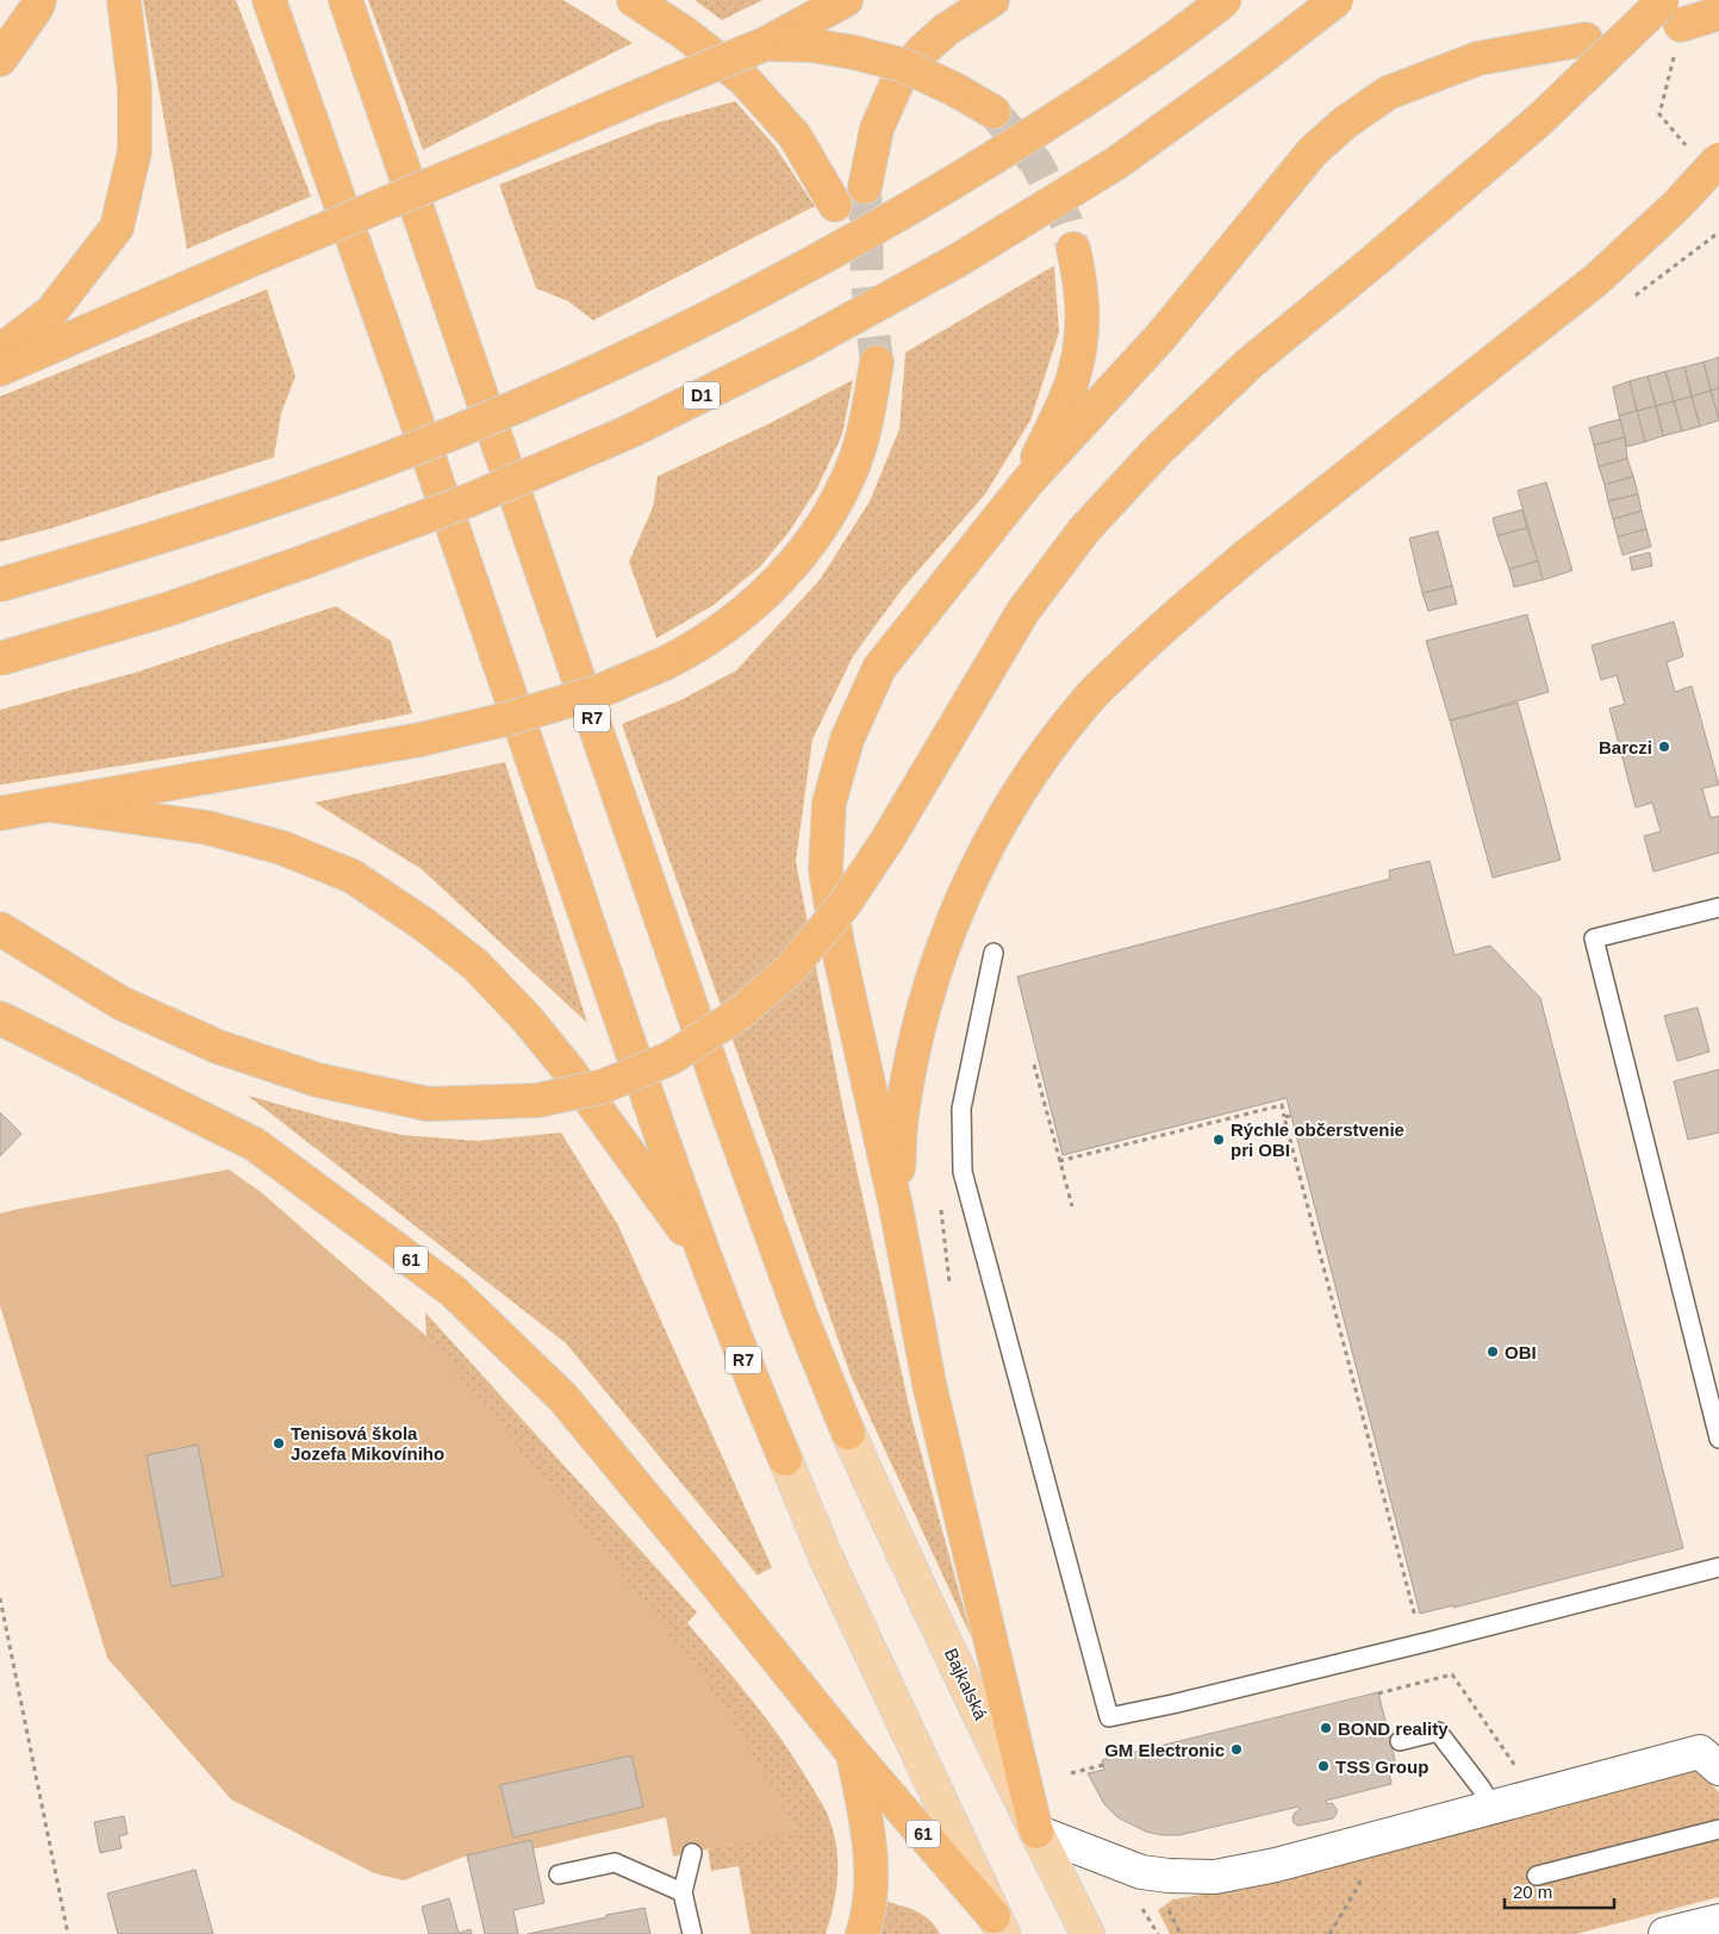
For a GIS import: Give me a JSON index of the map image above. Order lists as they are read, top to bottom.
{
  "streets": {
    "highway": ["D1", "R7", "61"],
    "main road": ["Bajkalská"]
  },
  "crossings": [
    ["R7", "Bajkalská"]
  ],
  "places": [
    "Barczi",
    "Rýchle občerstvenie pri OBI",
    "OBI",
    "Tenisová škola Jozefa Mikovíniho",
    "BOND reality",
    "GM Electronic",
    "TSS Group"
  ],
  "scale_bar": "20 m"
}
